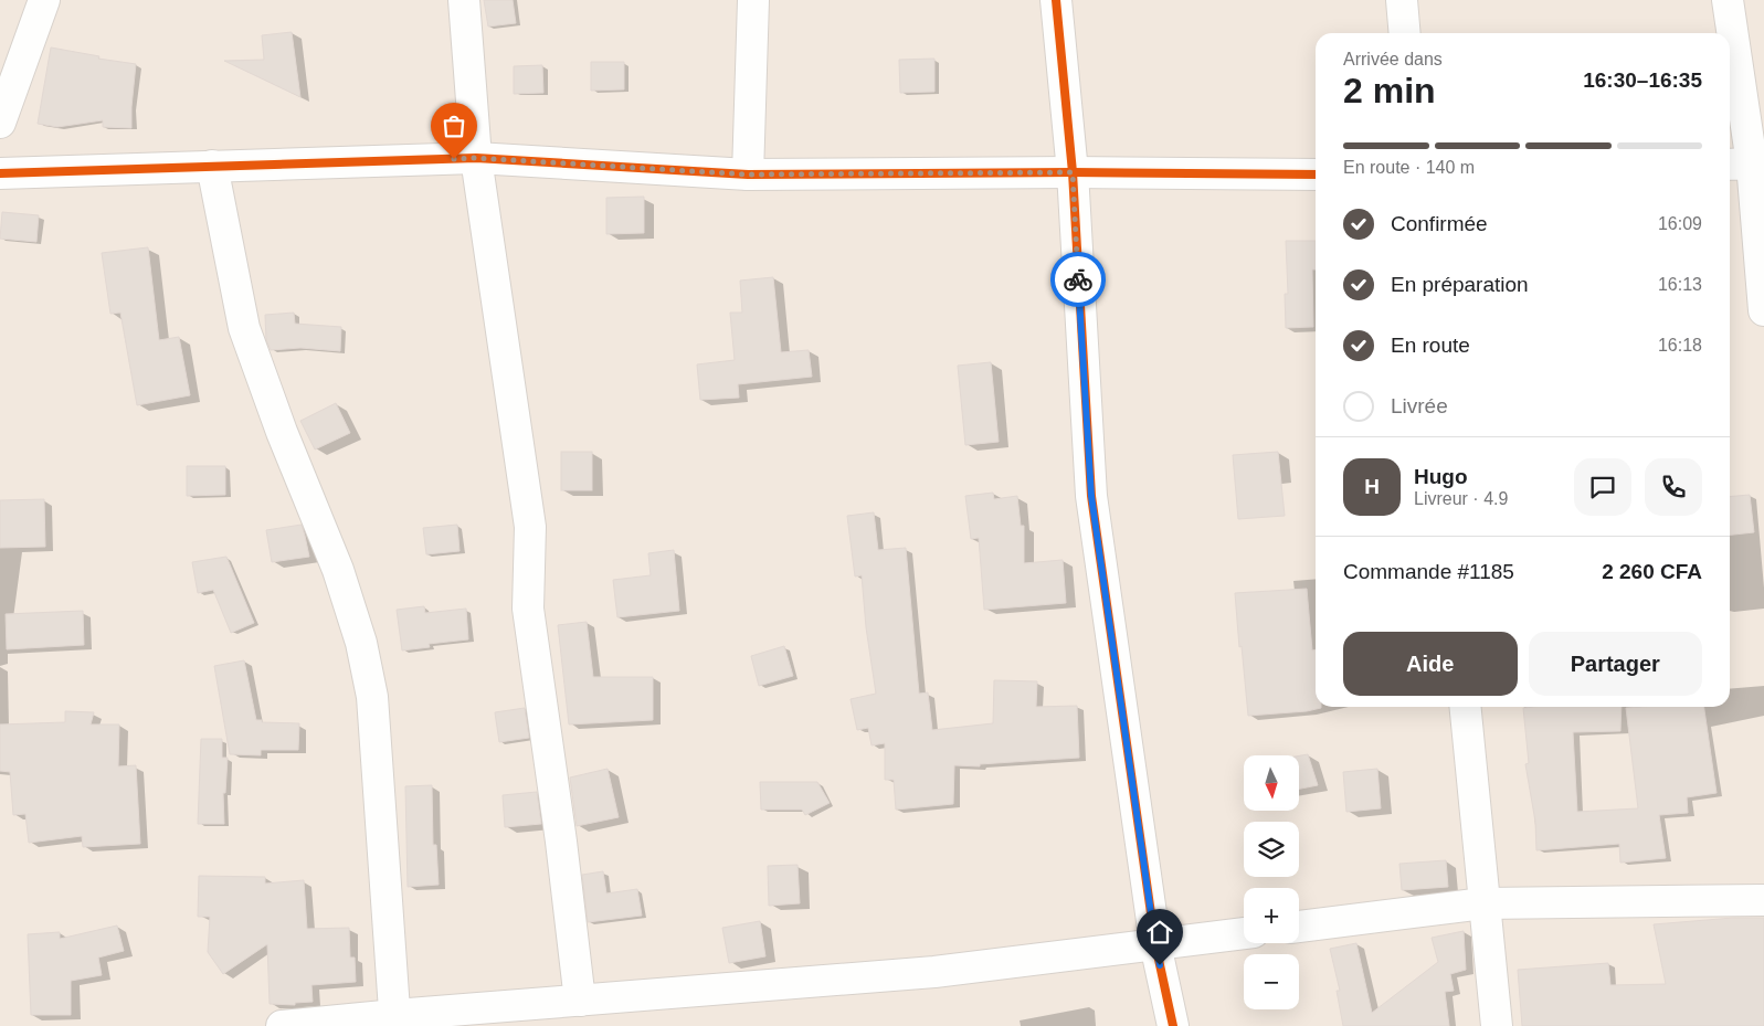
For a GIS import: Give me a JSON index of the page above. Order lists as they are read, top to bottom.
{
  "north": "bottom",
  "page": {
    "heading": ["2 min", "Arrivée dans", "16:30–16:35"],
    "panel": [
      "Hugo",
      "Livreur · 4.9",
      "Commande #1185",
      "2 260 CFA"
    ],
    "bar": "En route · 140 m",
    "list": [
      ["Confirmée", "16:09"],
      ["En préparation", "16:13"],
      ["En route", "16:18"],
      "Livrée"
    ],
    "round": "H",
    "buttons": ["Aide", "Partager"],
    "map_buttons": ["+", "−"]
  }
}
